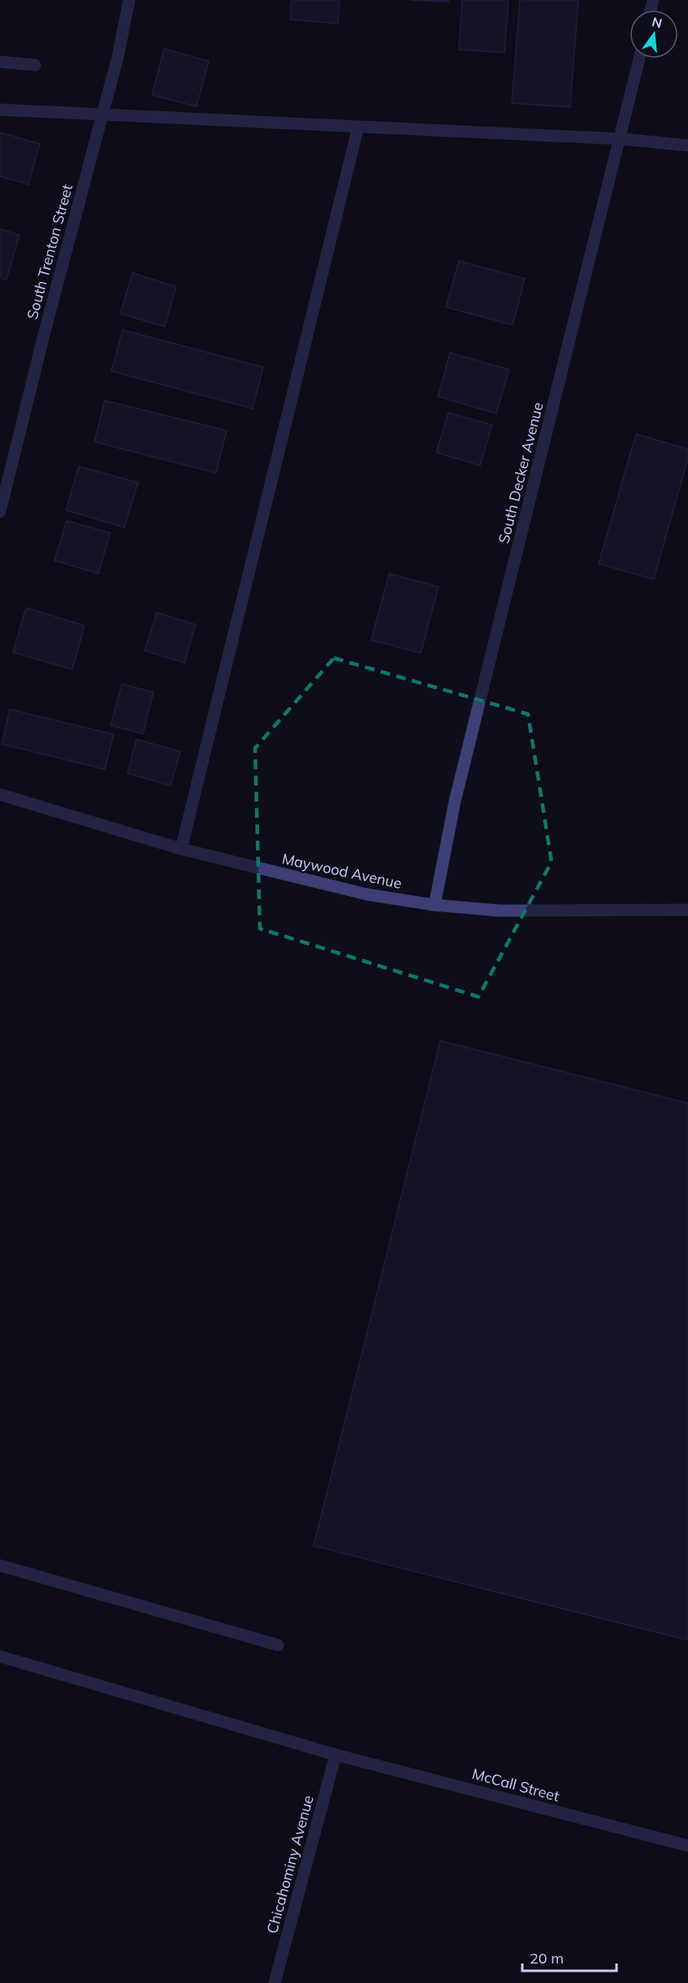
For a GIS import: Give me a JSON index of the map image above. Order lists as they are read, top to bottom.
{
  "streets": {
    "street": [
      "South Trenton Street",
      "South Decker Avenue",
      "Maywood Avenue",
      "McCall Street",
      "Chicahominy Avenue"
    ]
  },
  "crossings": [
    ["South Decker Avenue", "Maywood Avenue"],
    ["McCall Street", "Chicahominy Avenue"]
  ],
  "scale_bar": "20 m",
  "north": "top"
}
